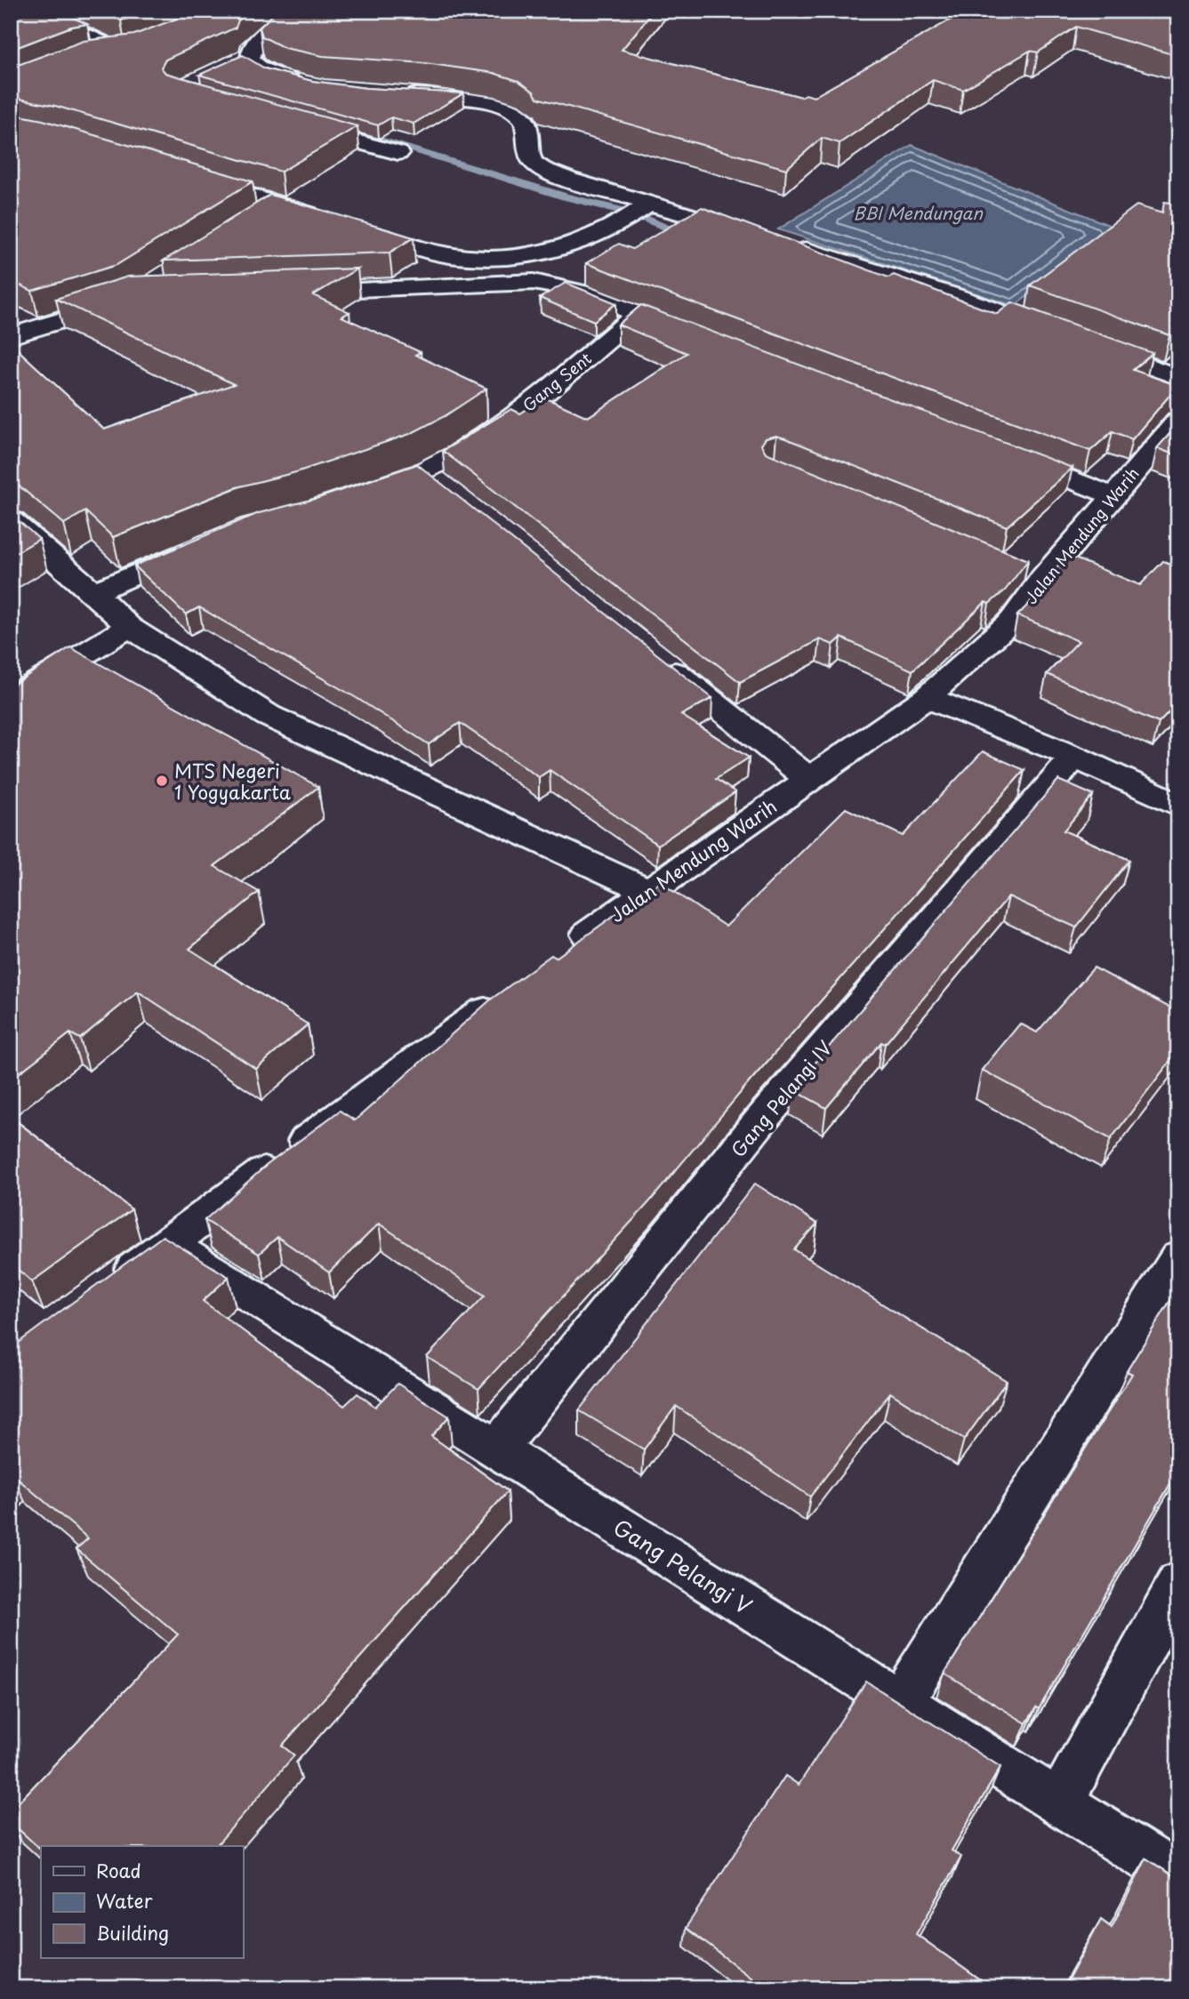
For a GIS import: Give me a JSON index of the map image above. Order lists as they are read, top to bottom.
{
  "streets": {
    "street": [
      "Gang Sent",
      "Jalan Mendung Warih",
      "Gang Pelangi IV",
      "Gang Pelangi V"
    ]
  },
  "crossings": [
    ["Gang Pelangi IV", "Gang Pelangi V"]
  ],
  "water": ["BBI Mendungan"],
  "places": ["MTS Negeri 1 Yogyakarta"],
  "legend": ["Road", "Water", "Building"]
}
